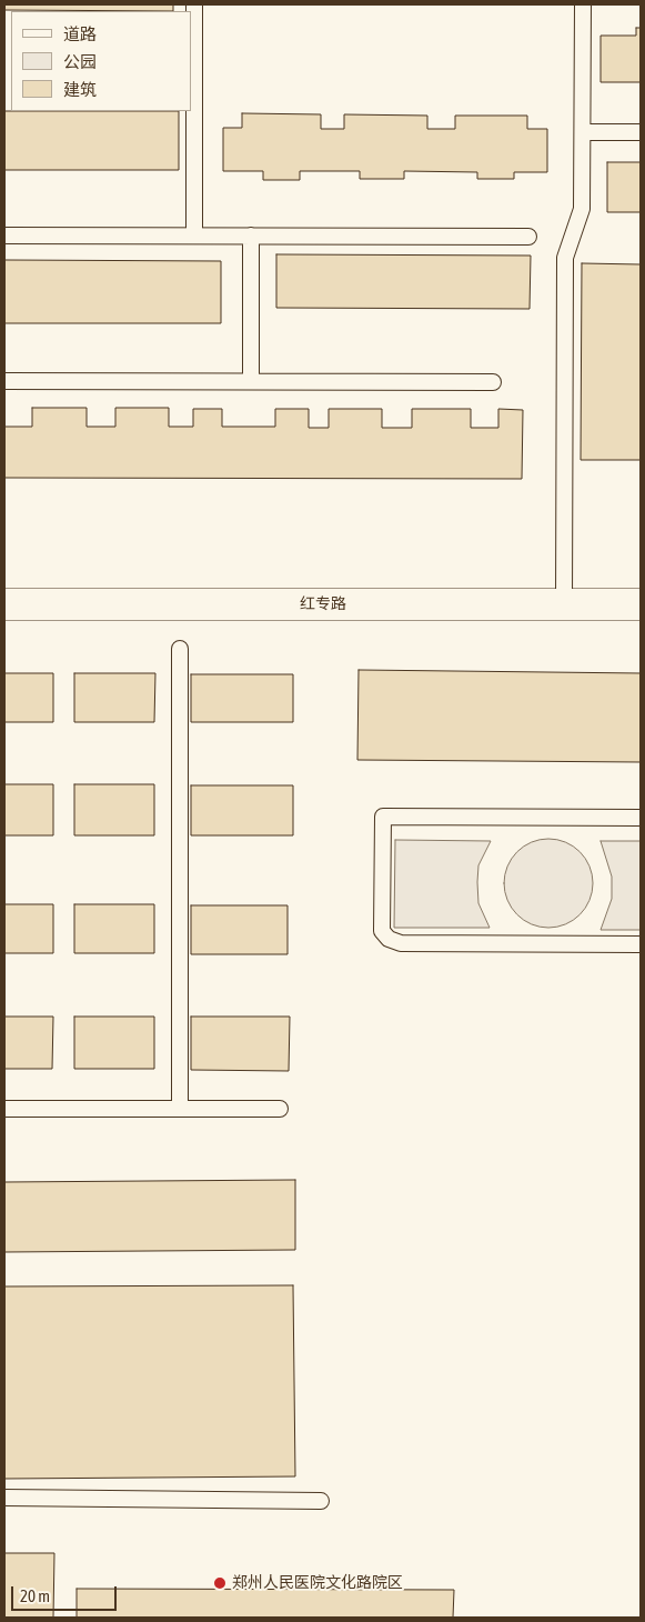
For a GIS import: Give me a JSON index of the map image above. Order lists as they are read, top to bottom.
{
  "streets": {
    "street": ["红专路"]
  },
  "places": ["郑州人民医院文化路院区"],
  "legend": ["道路", "公园", "建筑"],
  "scale_bar": "20 m"
}
